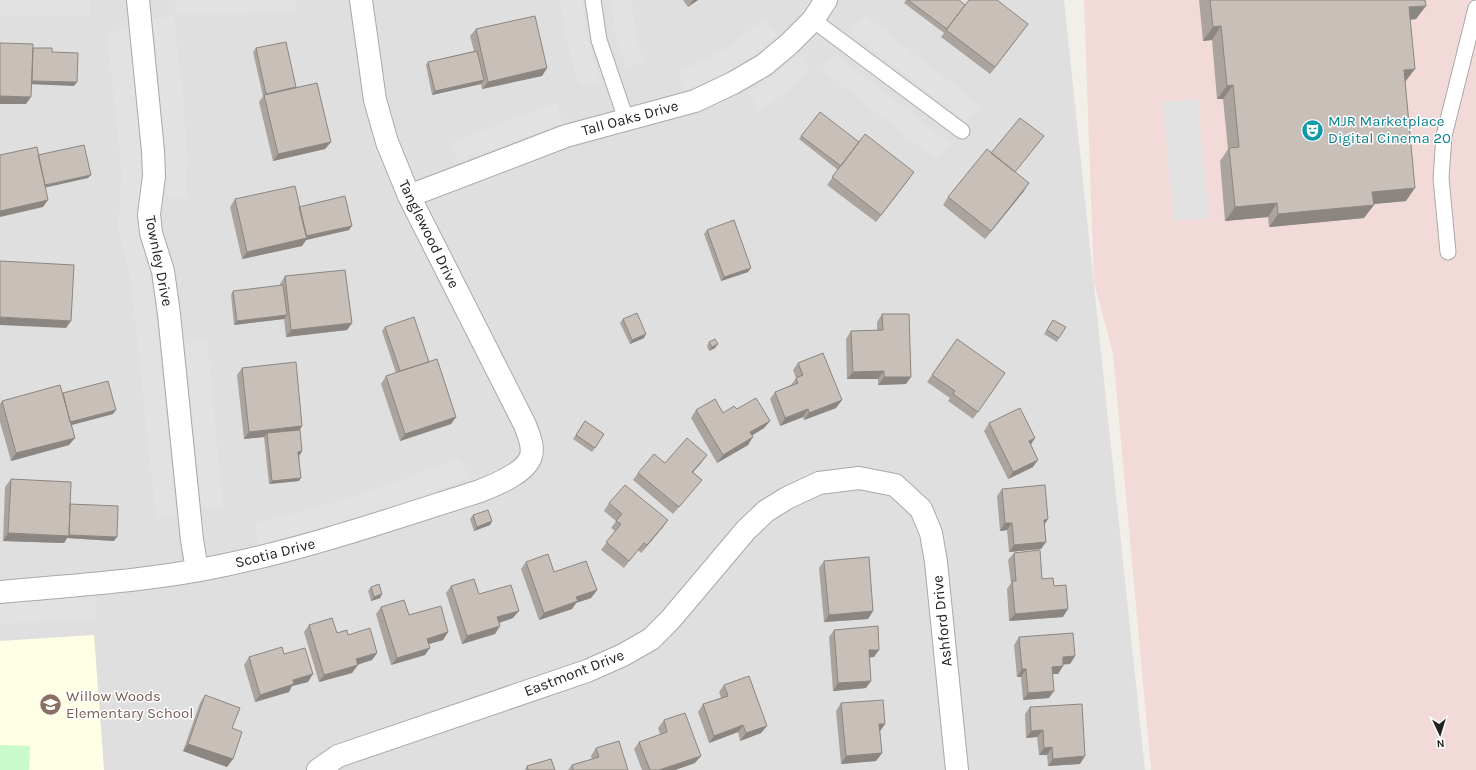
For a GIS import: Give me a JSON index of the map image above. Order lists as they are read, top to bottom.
{
  "streets": {
    "street": [
      "Tall Oaks Drive",
      "Tanglewood Drive",
      "Townley Drive",
      "Scotia Drive",
      "Ashford Drive",
      "Eastmont Drive"
    ]
  },
  "crossings": [
    ["Tall Oaks Drive", "Tanglewood Drive"],
    ["Tanglewood Drive", "Scotia Drive"],
    ["Townley Drive", "Scotia Drive"],
    ["Ashford Drive", "Eastmont Drive"]
  ],
  "places": {
    "theatre": ["MJR Marketplace Digital Cinema 20"],
    "school or university": ["Willow Woods Elementary School"]
  },
  "north": "bottom"
}
